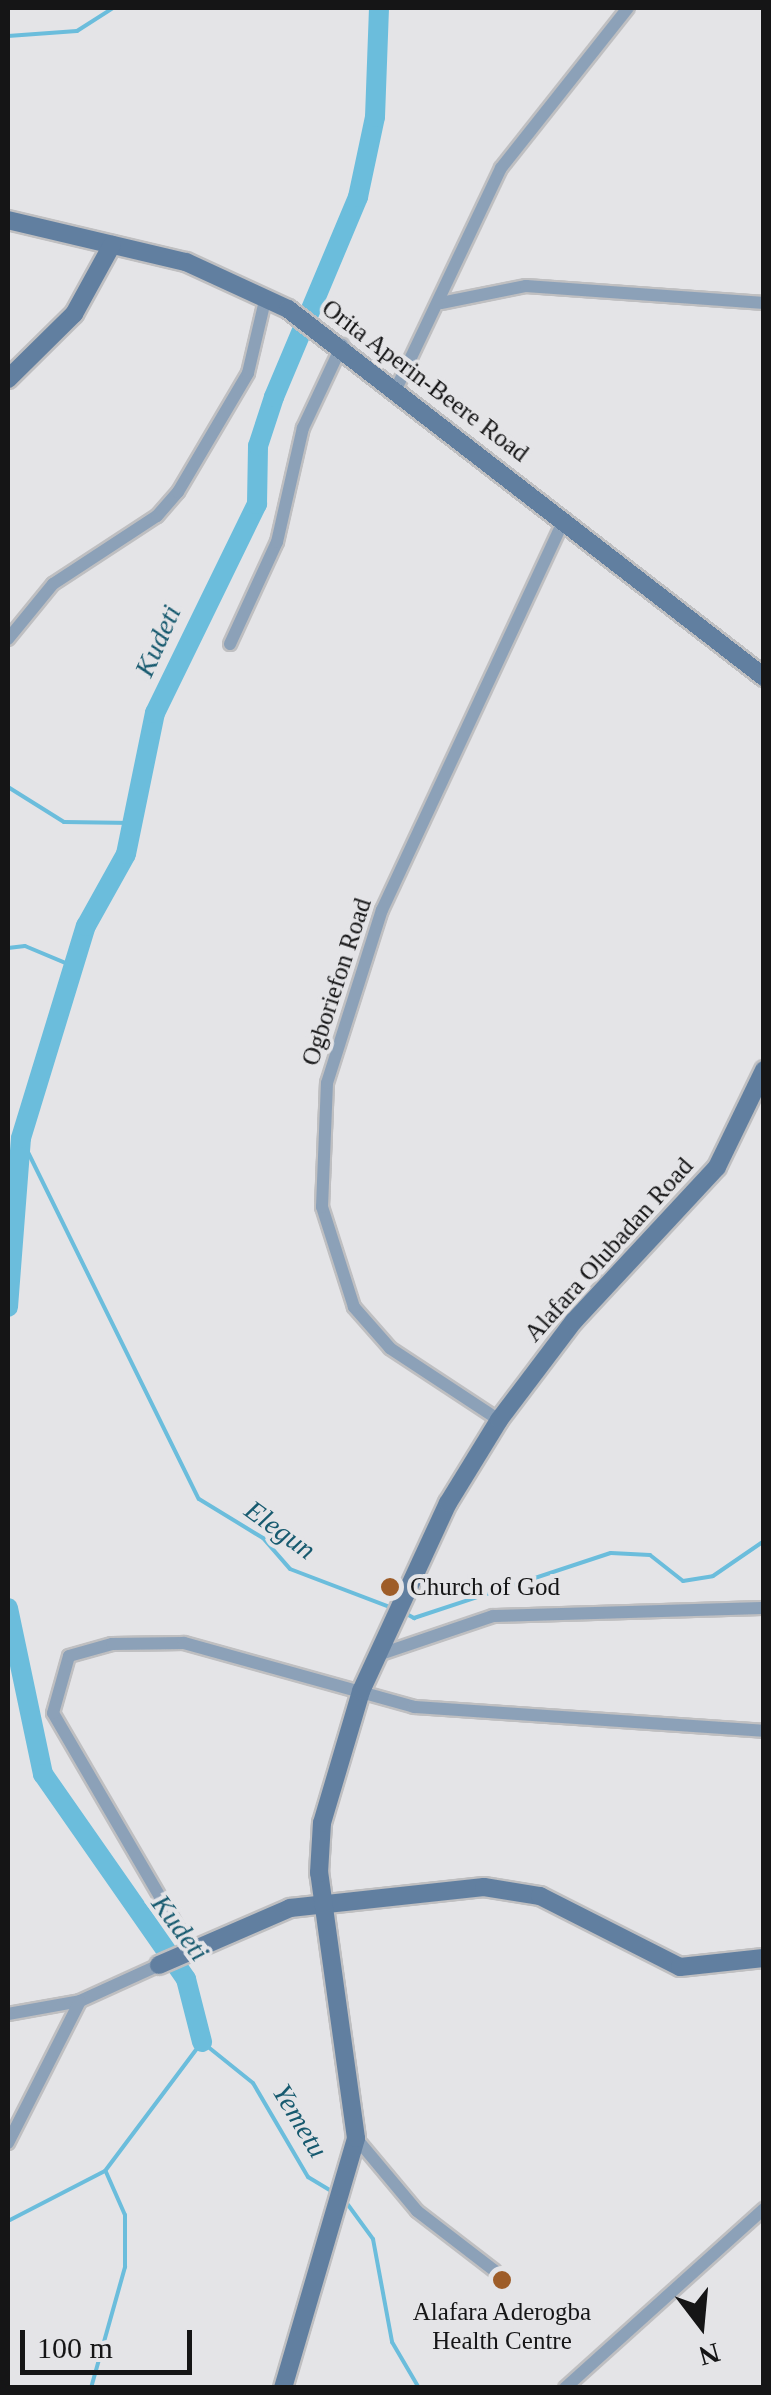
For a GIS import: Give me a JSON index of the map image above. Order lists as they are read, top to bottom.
{
  "streets": {
    "street": ["Orita Aperin-Beere Road", "Ogboriefon Road", "Alafara Olubadan Road"]
  },
  "crossings": [
    ["Orita Aperin-Beere Road", "Ogboriefon Road"],
    ["Ogboriefon Road", "Alafara Olubadan Road"]
  ],
  "water": ["Kudeti", "Elegun", "Yemetu"],
  "places": ["Church of God", "Alafara Aderogba Health Centre"],
  "scale_bar": "100 m",
  "north": "bottom"
}
